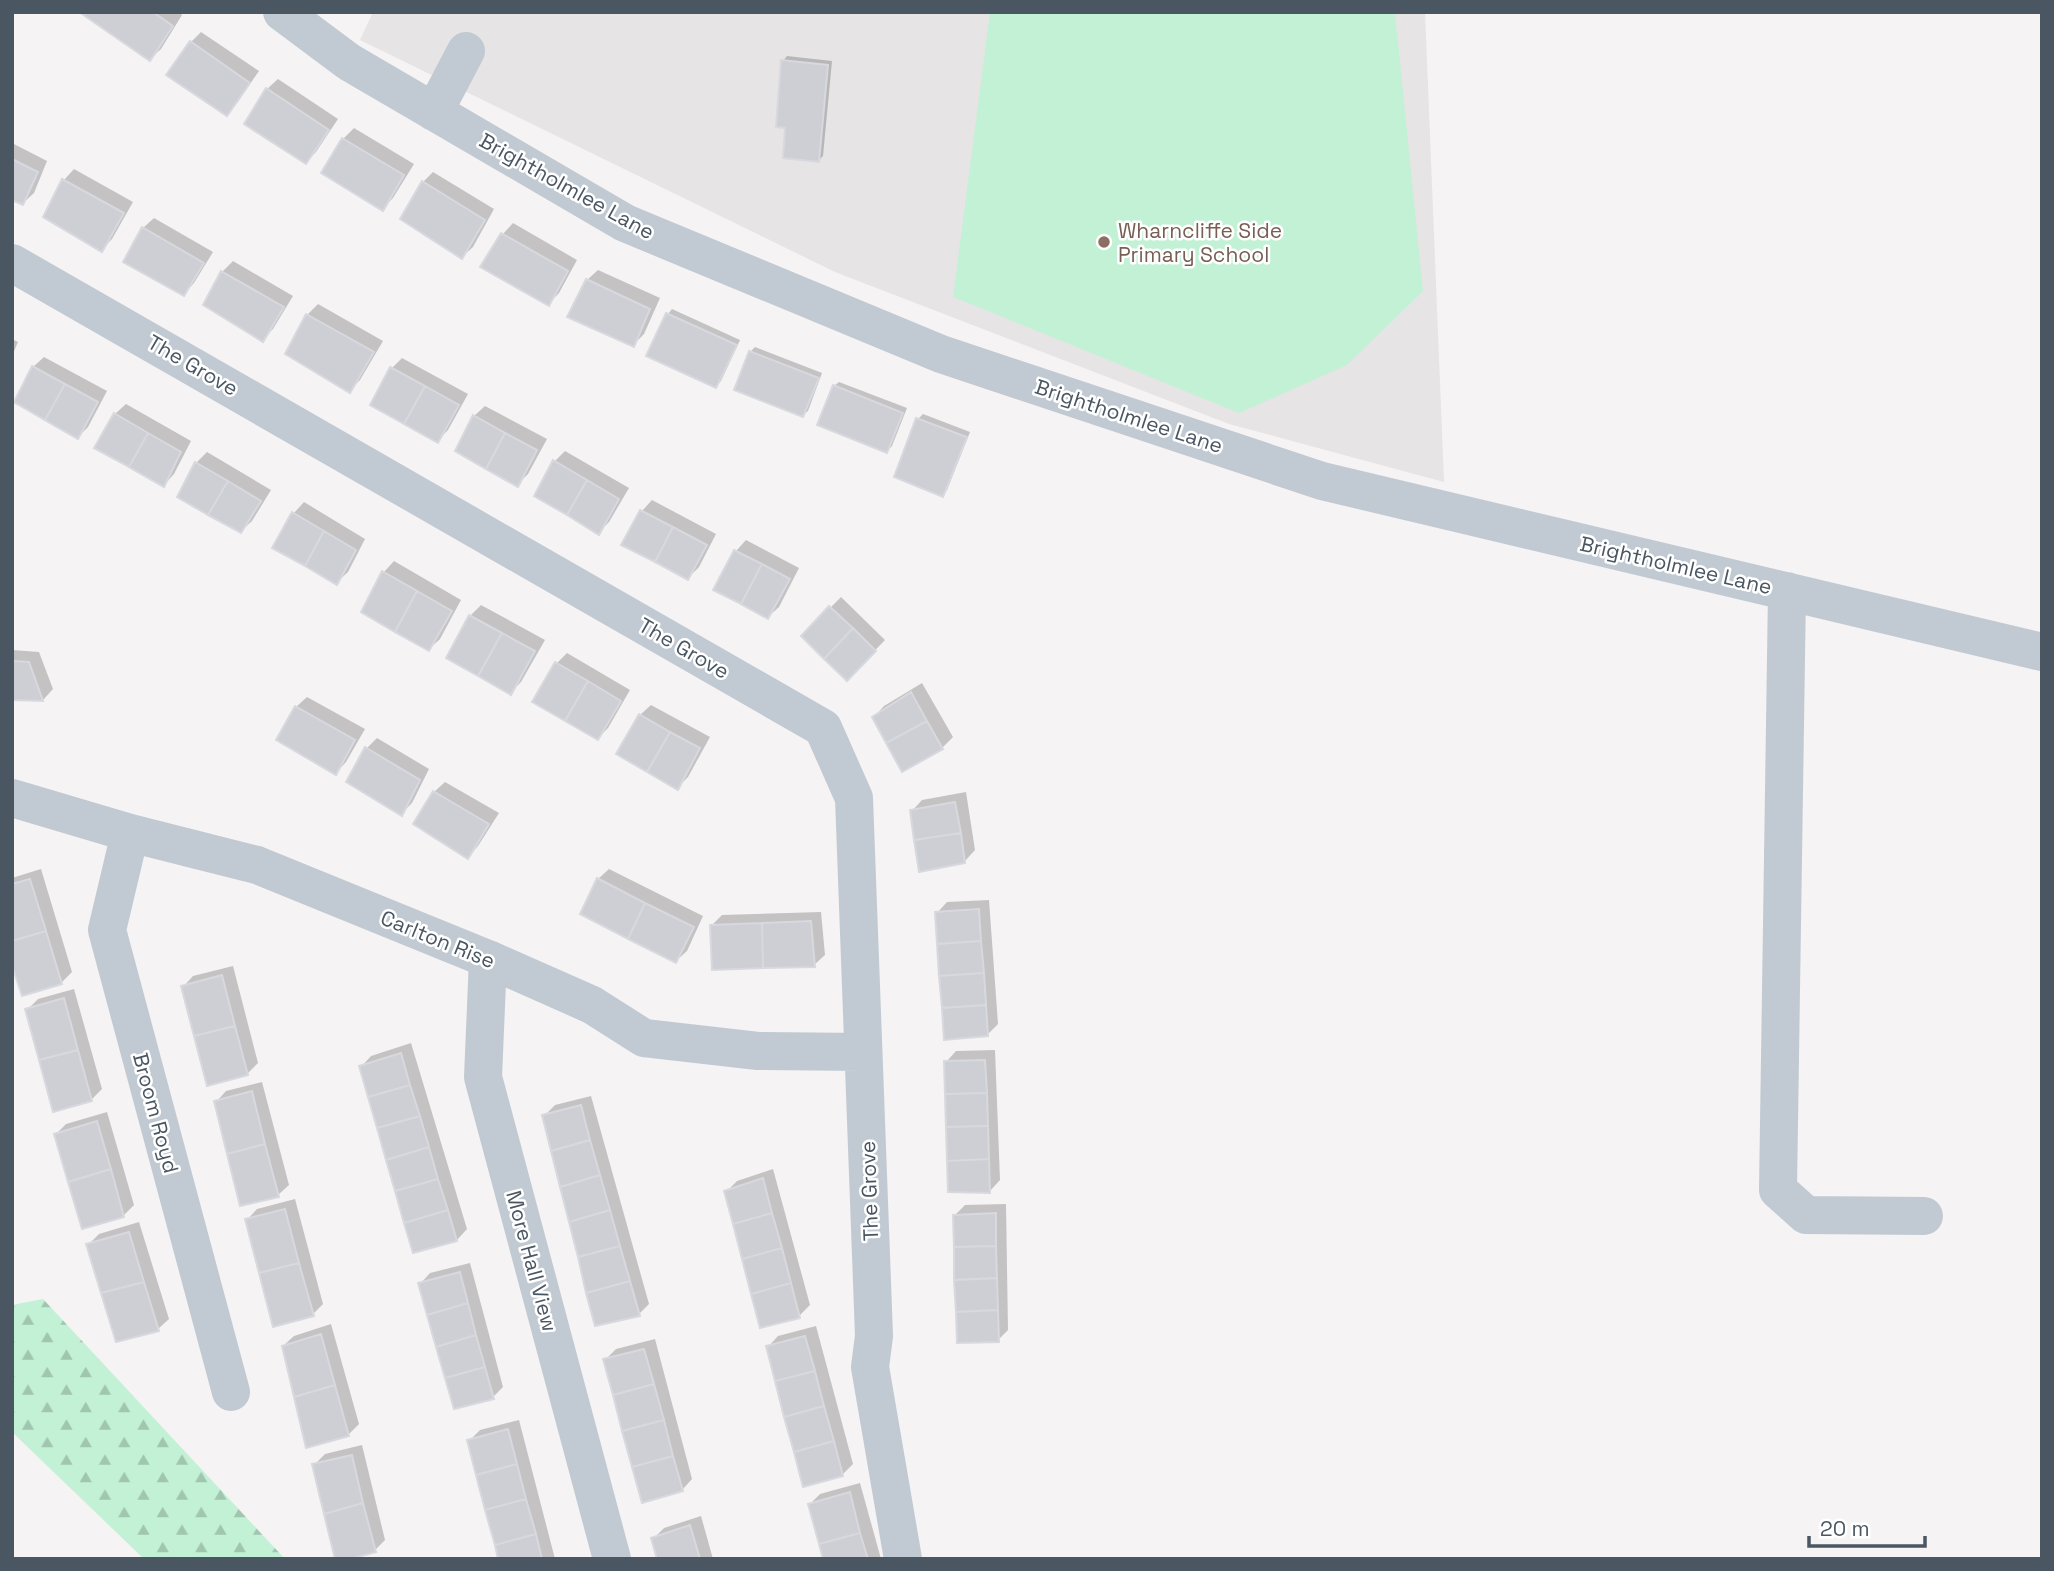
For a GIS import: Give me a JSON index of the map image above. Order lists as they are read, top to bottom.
{
  "streets": {
    "street": [
      "Brightholmlee Lane",
      "The Grove",
      "Carlton Rise",
      "Broom Royd",
      "More Hall View"
    ]
  },
  "crossings": [
    ["The Grove", "Carlton Rise"],
    ["Carlton Rise", "Broom Royd"],
    ["Carlton Rise", "More Hall View"]
  ],
  "places": ["Wharncliffe Side Primary School"],
  "scale_bar": "20 m"
}
